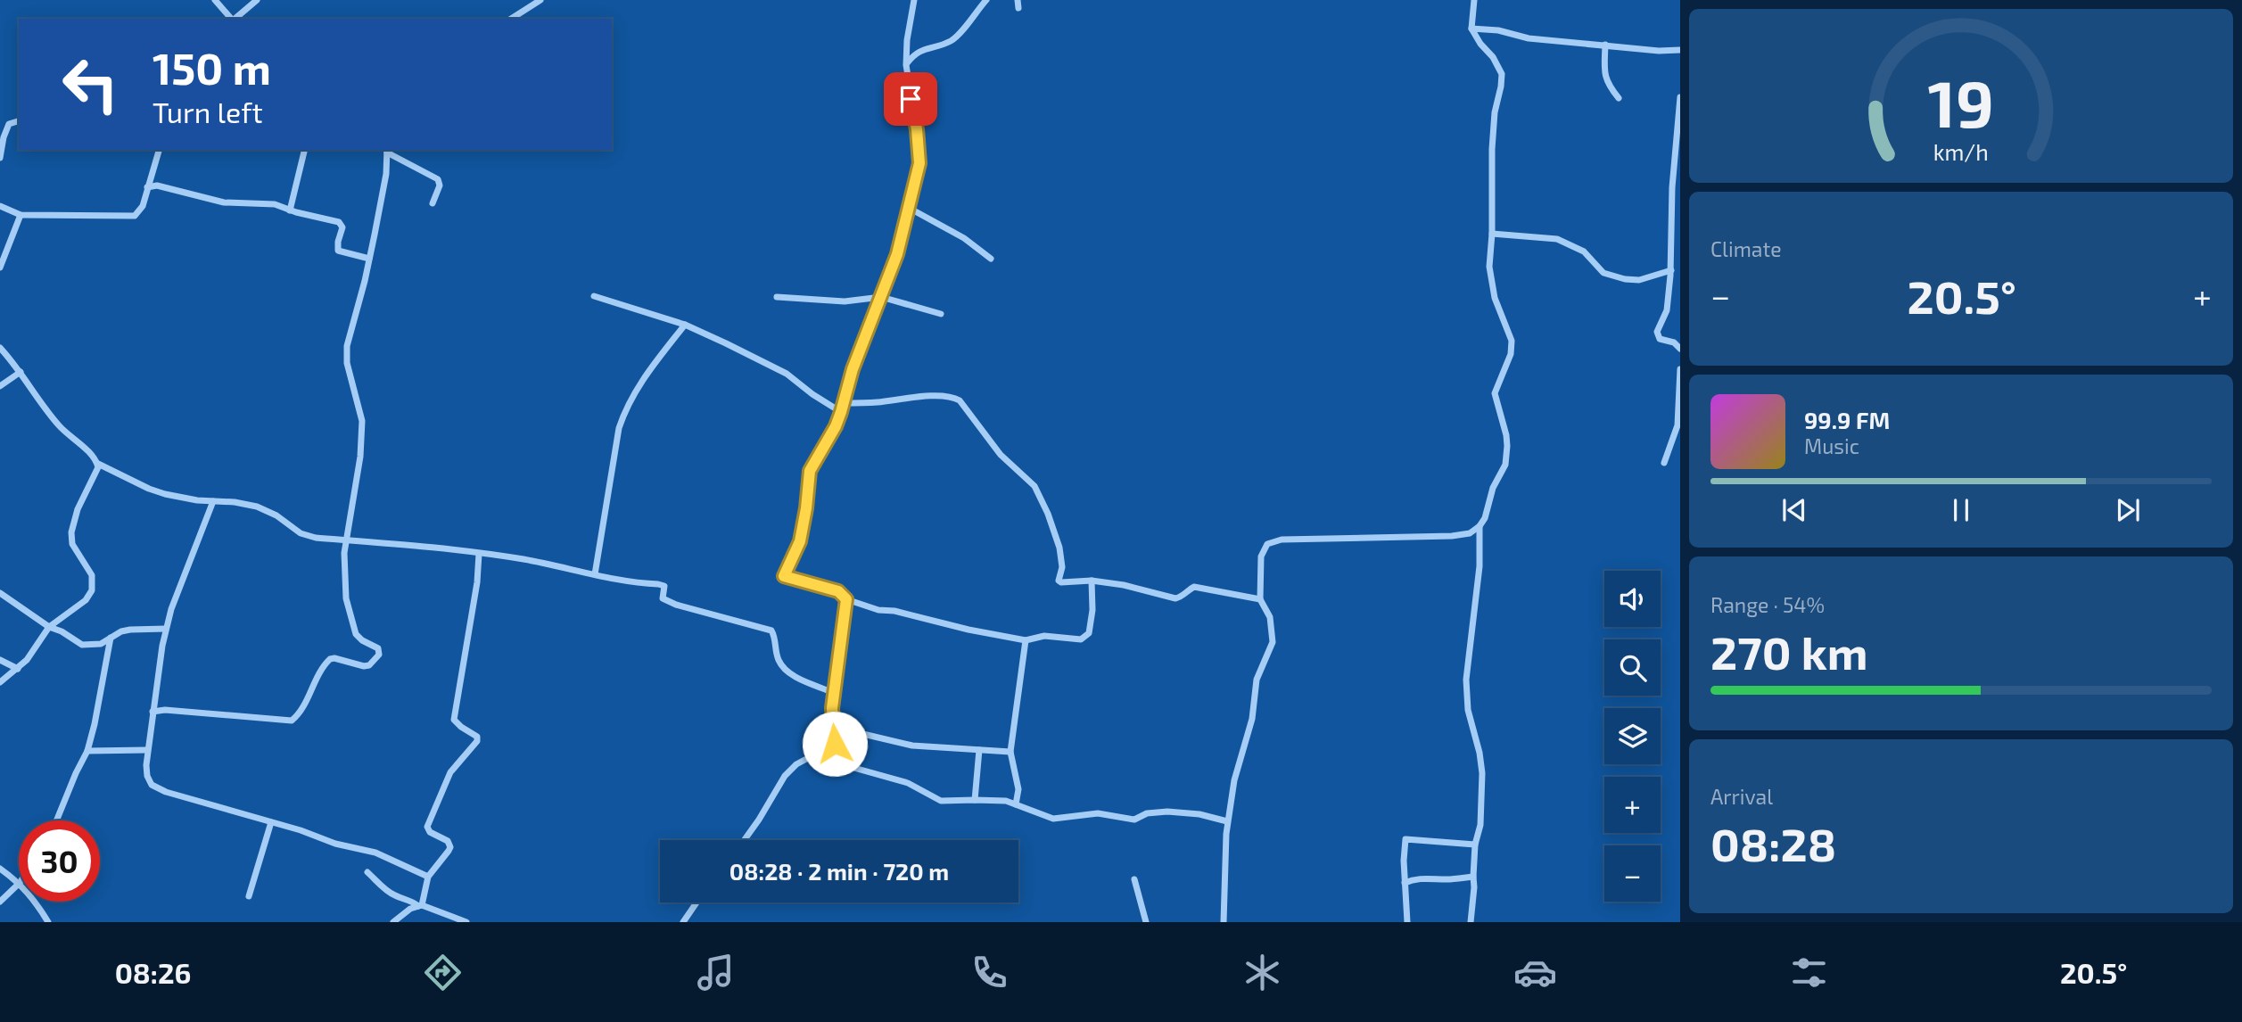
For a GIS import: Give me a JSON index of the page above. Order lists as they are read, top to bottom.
{
  "page": {
    "turn": ["150 m", "Turn left"],
    "tile": [
      "Climate",
      ["Range · 54%", "270 km"],
      ["Arrival", "08:28"]
    ],
    "heat": ["−", "20.5°", "+"],
    "song": ["99.9 FM", "Music"],
    "map_buttons": ["+", "−"],
    "limit": "30",
    "trip": "08:28 · 2 min · 720 m",
    "tabs": ["08:26", "20.5°"],
    "gauge": ["19", "km/h"]
  }
}
